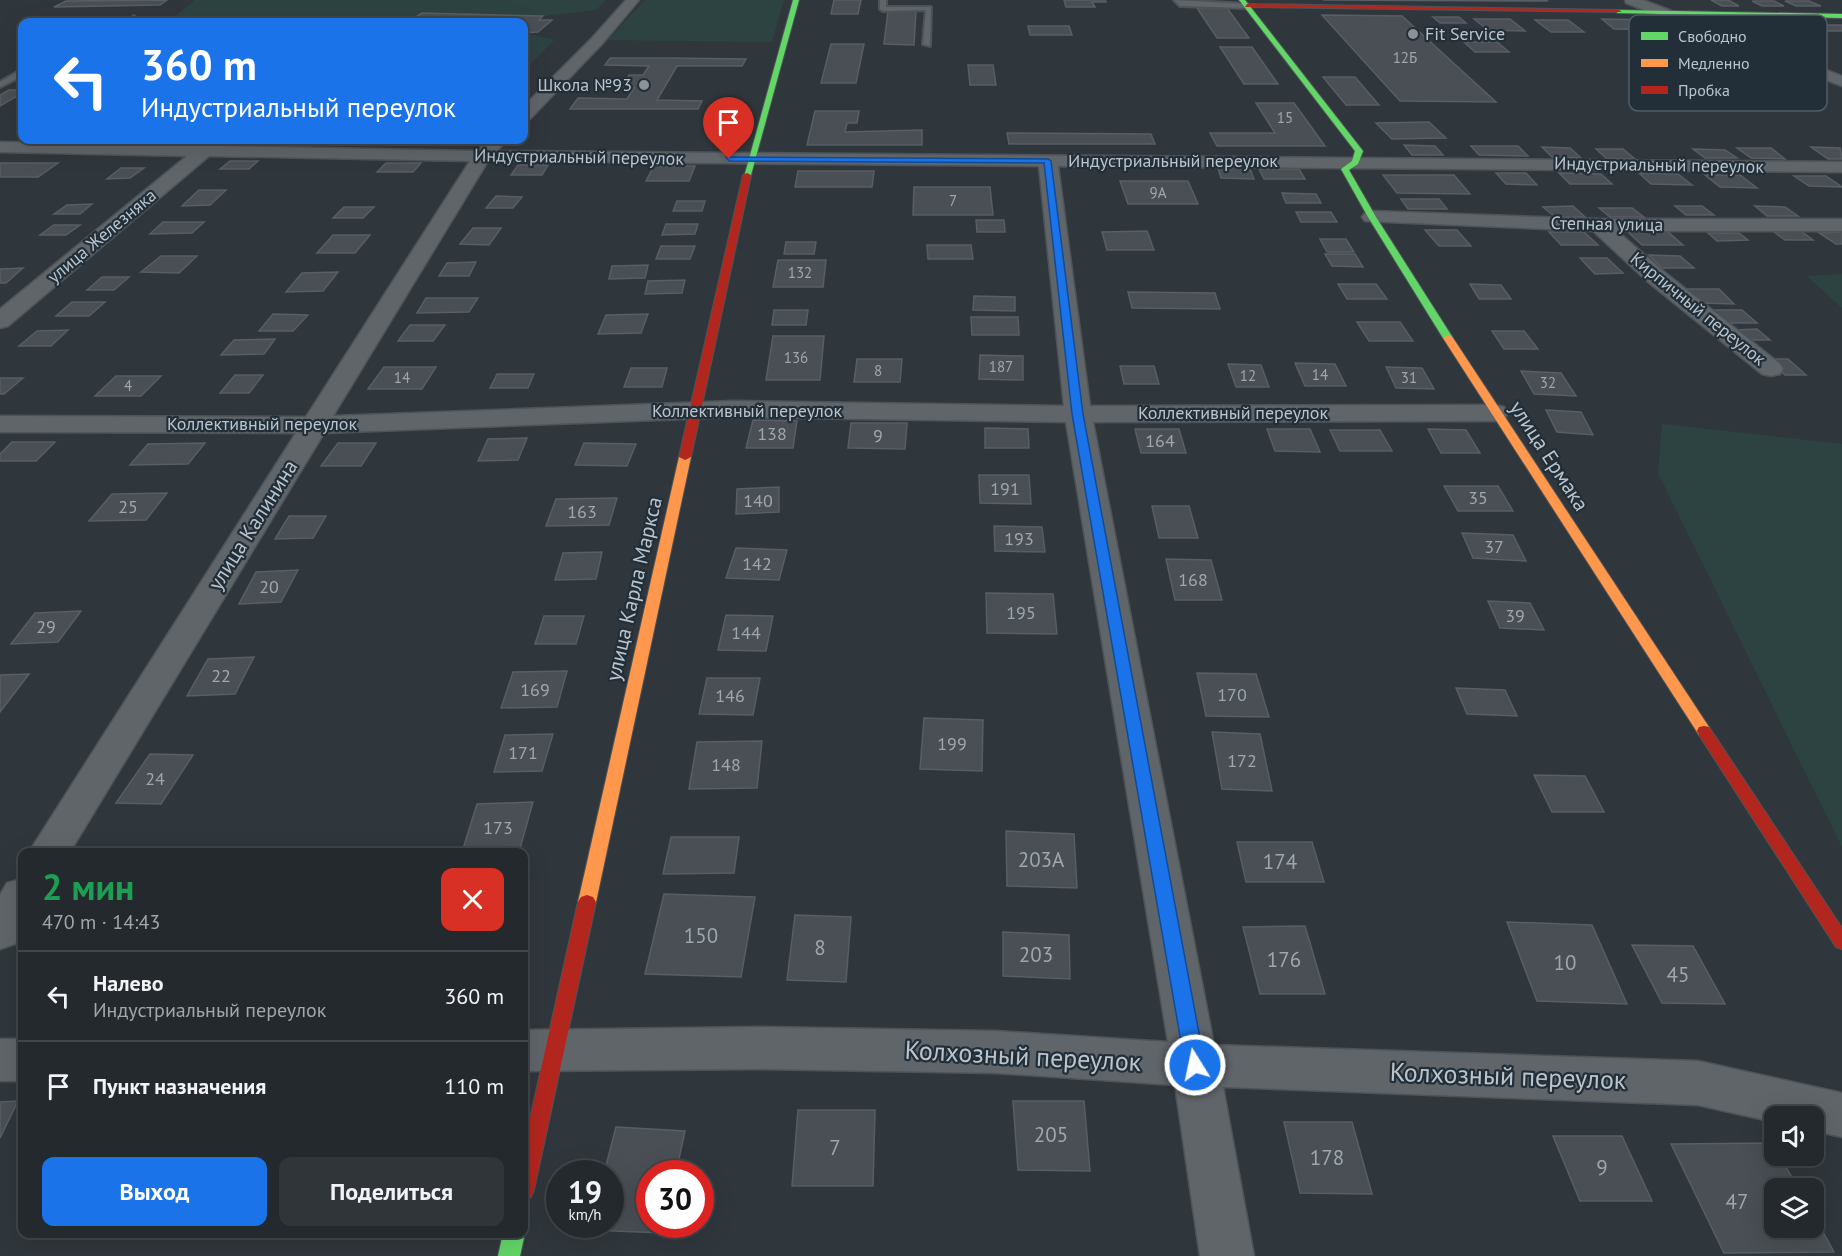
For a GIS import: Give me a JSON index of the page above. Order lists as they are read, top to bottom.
{
  "streets": {
    "street": [
      "Индустриальный переулок",
      "Степная улица",
      "улица Железняка",
      "Кирпичный переулок",
      "Коллективный переулок",
      "улица Ермака",
      "улица Калинина",
      "улица Карла Маркса",
      "Колхозный переулок"
    ]
  },
  "crossings": [
    ["Индустриальный переулок", "улица Железняка"],
    ["Индустриальный переулок", "улица Ермака"],
    ["Индустриальный переулок", "улица Калинина"],
    ["Индустриальный переулок", "улица Карла Маркса"],
    ["Степная улица", "Кирпичный переулок"],
    ["Степная улица", "улица Ермака"],
    ["Коллективный переулок", "улица Ермака"],
    ["Коллективный переулок", "улица Калинина"],
    ["Коллективный переулок", "улица Карла Маркса"],
    ["улица Карла Маркса", "Колхозный переулок"]
  ],
  "places": ["Fit Service", "Школа №93"],
  "house_numbers": [
    "12Б",
    "15",
    "9А",
    "7",
    "132",
    "136",
    "187",
    "8",
    "14",
    "12",
    "14",
    "31",
    "32",
    "4",
    "138",
    "9",
    "164",
    "191",
    "35",
    "140",
    "25",
    "163",
    "193",
    "37",
    "142",
    "168",
    "20",
    "195",
    "39",
    "29",
    "144",
    "22",
    "169",
    "170",
    "146",
    "199",
    "171",
    "172",
    "148",
    "24",
    "173",
    "203А",
    "174",
    "150",
    "8",
    "203",
    "176",
    "10",
    "45",
    "205",
    "7",
    "178",
    "9",
    "47"
  ],
  "legend": ["Свободно", "Медленно", "Пробка"],
  "page": {
    "turn": ["360 m", "Индустриальный переулок"],
    "heading": ["2 мин", "470 m · 14:43"],
    "list": [
      {
        "name": "Налево",
        "note": "Индустриальный переулок",
        "value": "360 m"
      },
      {
        "name": "Пункт назначения",
        "value": "110 m"
      }
    ],
    "buttons": ["Выход", "Поделиться"],
    "speed": "19 km/h",
    "limit": "30"
  }
}
